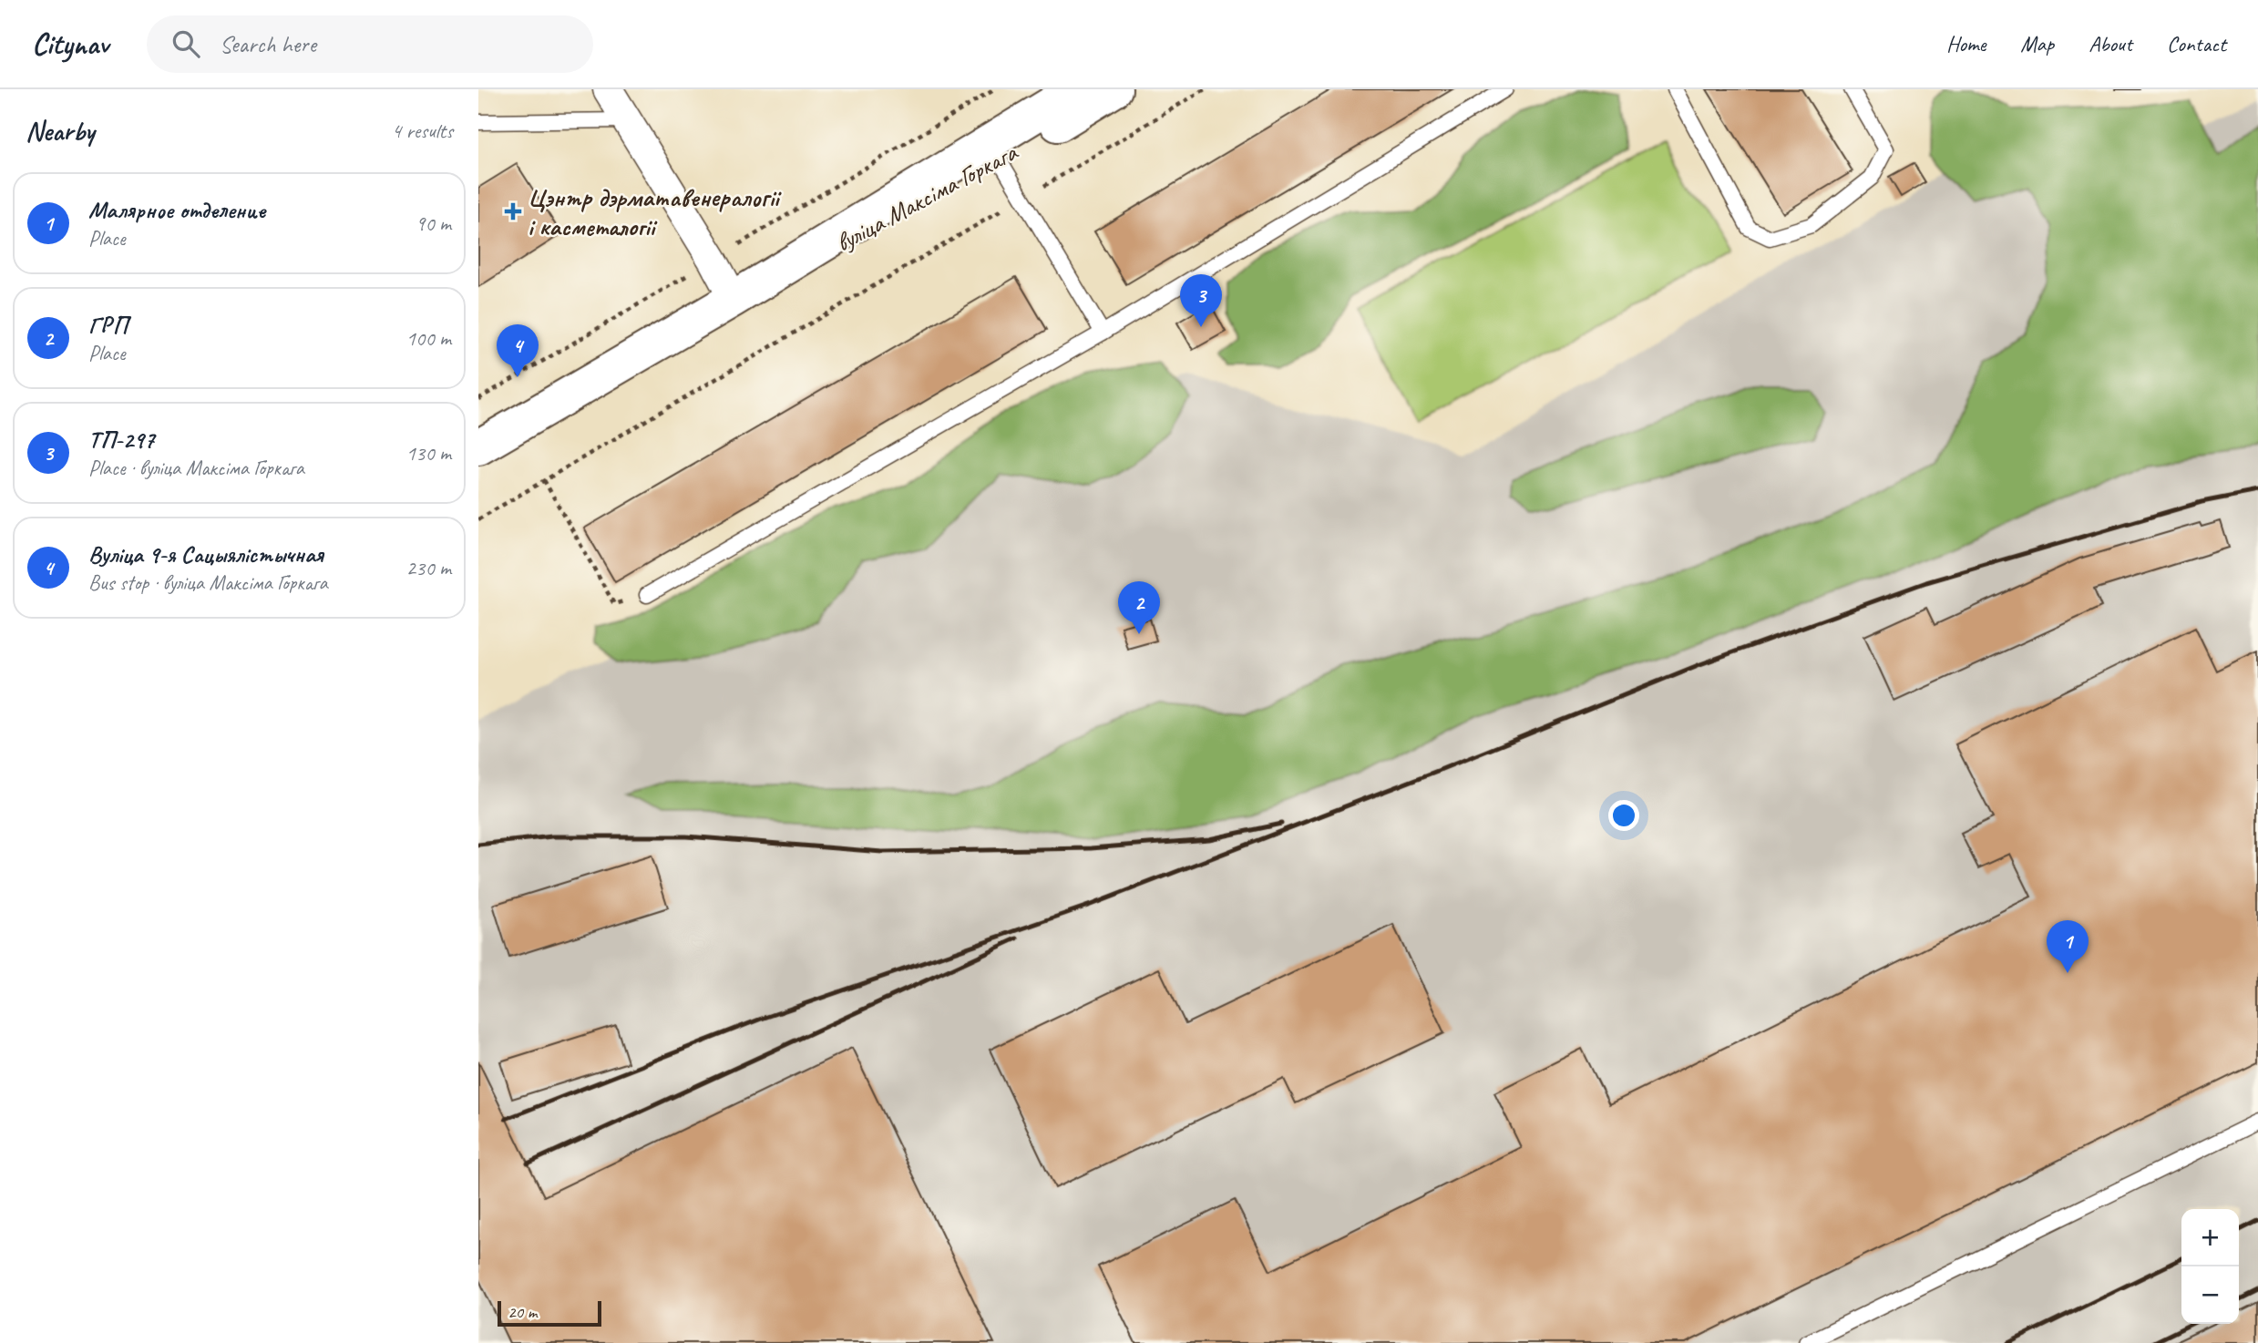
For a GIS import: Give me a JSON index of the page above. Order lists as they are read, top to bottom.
{
  "streets": {
    "main road": ["вуліца Максіма Горкага"]
  },
  "places": {
    "health": ["Цэнтр дэрматавенералогіі і касметалогіі"]
  },
  "scale_bar": "20 m",
  "page": {
    "header": "Citynav",
    "search": "Search here",
    "nav": [
      "Home",
      "Map",
      "About",
      "Contact"
    ],
    "heading": ["Nearby", "4 results"],
    "list": [
      {
        "mark": "1",
        "name": "Малярное отделение",
        "note": "Place",
        "value": "90 m"
      },
      {
        "mark": "2",
        "name": "ГРП",
        "note": "Place",
        "value": "100 m"
      },
      {
        "mark": "3",
        "name": "ТП-297",
        "note": "Place · вуліца Максіма Горкага",
        "value": "130 m"
      },
      {
        "mark": "4",
        "name": "Вуліца 9-я Сацыялістычная",
        "note": "Bus stop · вуліца Максіма Горкага",
        "value": "230 m"
      }
    ],
    "pins": [
      "3",
      "4",
      "2",
      "1"
    ],
    "map_buttons": ["+", "−"],
    "scale": "20 m"
  }
}
